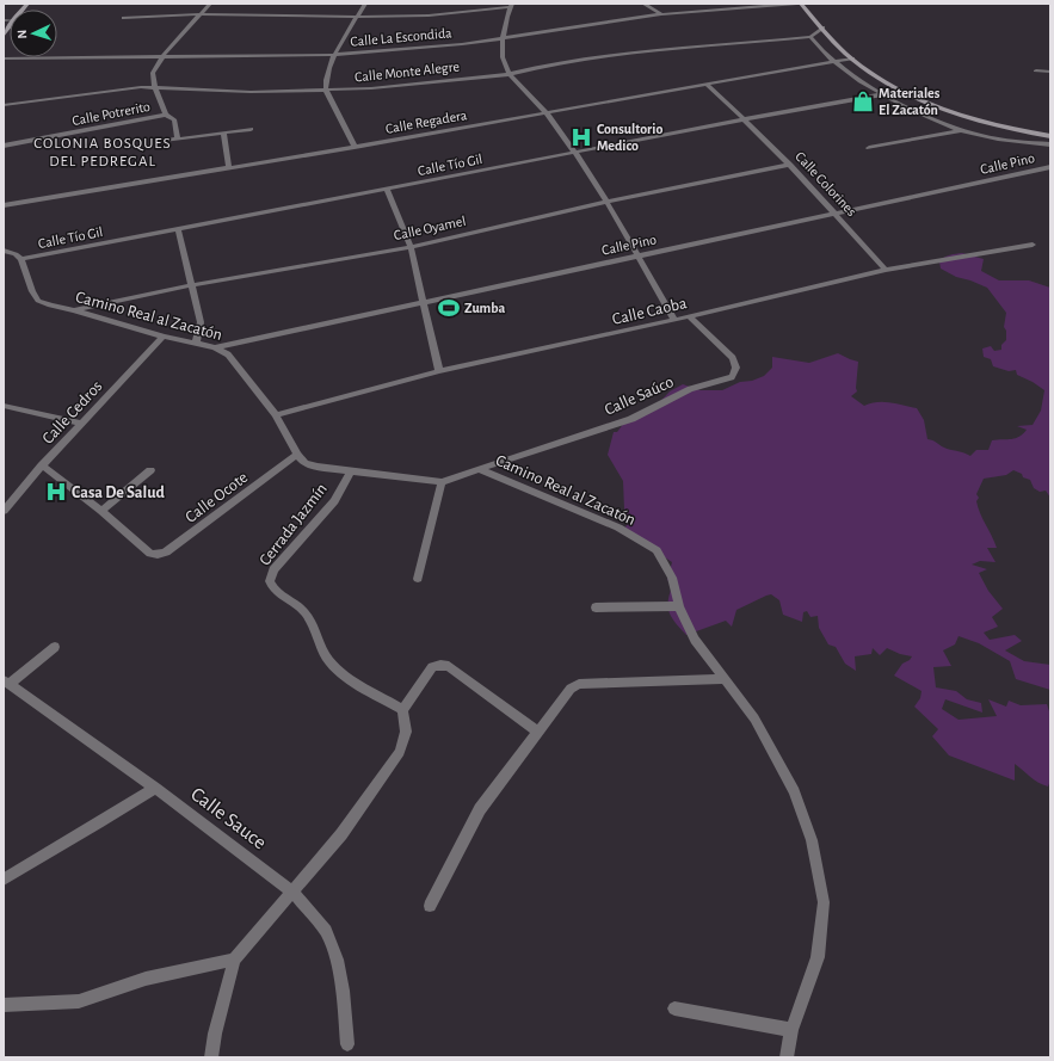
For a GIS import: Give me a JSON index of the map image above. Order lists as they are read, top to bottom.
{
  "streets": {
    "street": [
      "Calle La Escondida",
      "Calle Monte Alegre",
      "Calle Potrerito",
      "Calle Regadera",
      "Calle Pino",
      "Calle Tío Gil",
      "Calle Colorines",
      "Calle Oyamel",
      "Calle Caoba",
      "Camino Real al Zacatón",
      "Calle Saúco",
      "Calle Cedros",
      "Calle Ocote",
      "Cerrada Jazmín",
      "Calle Sauce"
    ]
  },
  "crossings": [
    ["Calle Regadera", "Calle Colorines"],
    ["Calle Pino", "Calle Colorines"],
    ["Calle Pino", "Camino Real al Zacatón"],
    ["Calle Tío Gil", "Calle Colorines"],
    ["Calle Tío Gil", "Camino Real al Zacatón"],
    ["Calle Colorines", "Calle Oyamel"],
    ["Calle Colorines", "Calle Caoba"],
    ["Calle Oyamel", "Camino Real al Zacatón"],
    ["Calle Caoba", "Camino Real al Zacatón"],
    ["Calle Caoba", "Calle Saúco"],
    ["Camino Real al Zacatón", "Calle Saúco"],
    ["Camino Real al Zacatón", "Calle Cedros"],
    ["Camino Real al Zacatón", "Calle Ocote"],
    ["Camino Real al Zacatón", "Cerrada Jazmín"]
  ],
  "districts": ["COLONIA BOSQUES DEL PEDREGAL"],
  "places": {
    "shop": ["Materiales El Zacatón"],
    "hospital": ["Consultorio Medico", "Casa De Salud"],
    "sports": ["Zumba"]
  },
  "north": "left"
}
